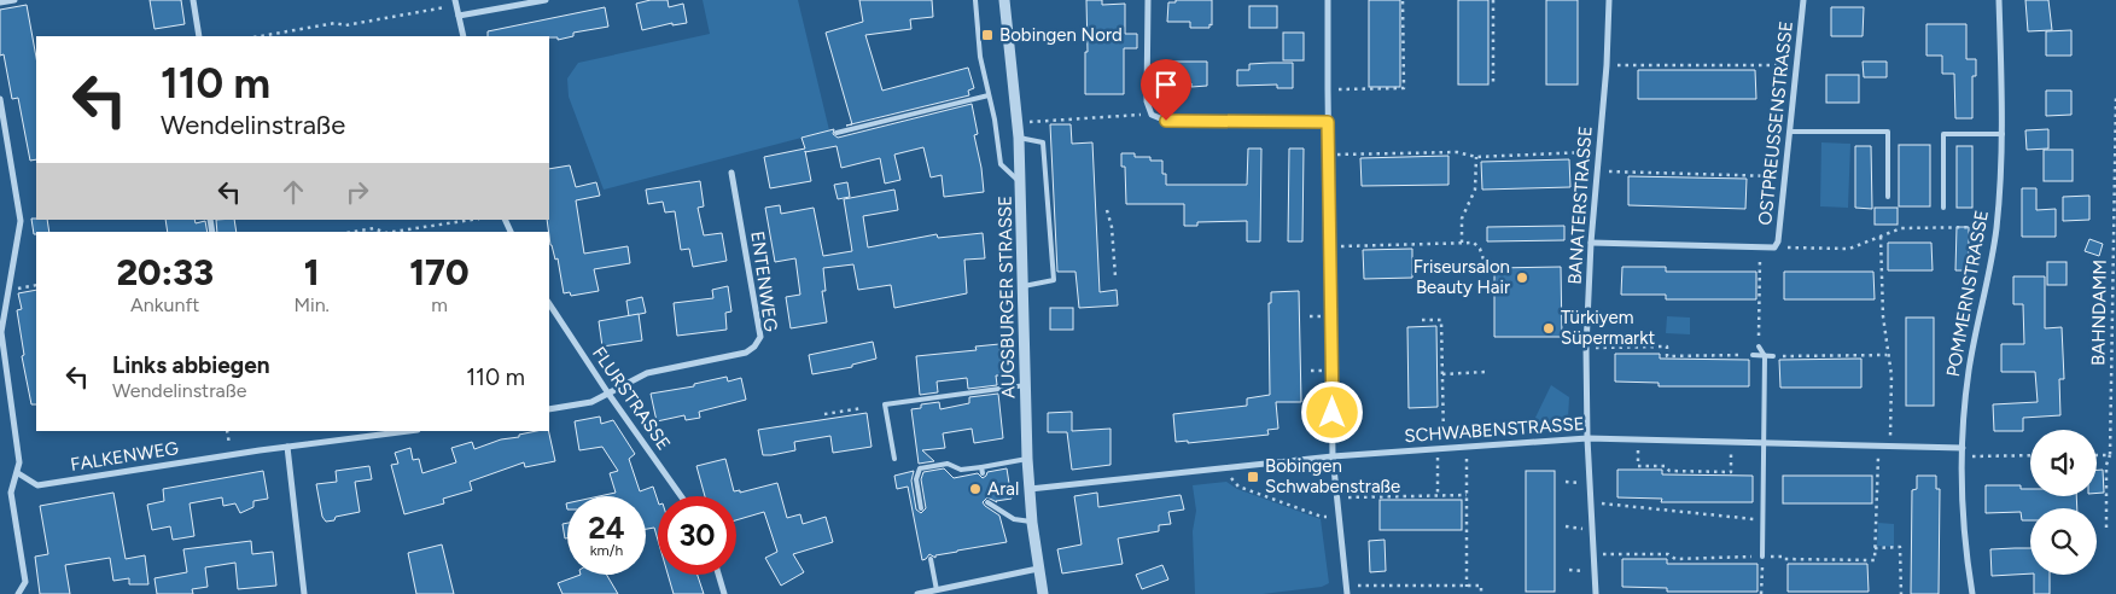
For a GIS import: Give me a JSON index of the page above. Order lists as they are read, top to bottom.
{
  "streets": {
    "street": [
      "OSTPREUSSENSTRASSE",
      "BANATERSTRASSE",
      "ENTENWEG",
      "POMMERNSTRASSE",
      "AUGSBURGER STRASSE",
      "FLURSTRASSE",
      "SCHWABENSTRASSE",
      "FALKENWEG"
    ],
    "path": ["BAHNDAMM"]
  },
  "crossings": [
    ["OSTPREUSSENSTRASSE", "BANATERSTRASSE"],
    ["BANATERSTRASSE", "SCHWABENSTRASSE"],
    ["ENTENWEG", "FLURSTRASSE"],
    ["POMMERNSTRASSE", "SCHWABENSTRASSE"],
    ["AUGSBURGER STRASSE", "SCHWABENSTRASSE"]
  ],
  "places": {
    "transit": ["Bobingen Nord", "Bobingen Schwabenstraße"],
    "other": ["Friseursalon Beauty Hair", "Türkiyem Süpermarkt", "Aral"]
  },
  "page": {
    "turn": ["110 m", "Wendelinstraße"],
    "eta": [
      "20:33",
      "Ankunft",
      "1",
      "Min.",
      "170",
      "m"
    ],
    "list": [
      {
        "name": "Links abbiegen",
        "note": "Wendelinstraße",
        "value": "110 m"
      }
    ],
    "speed": "24 km/h",
    "limit": "30"
  }
}
